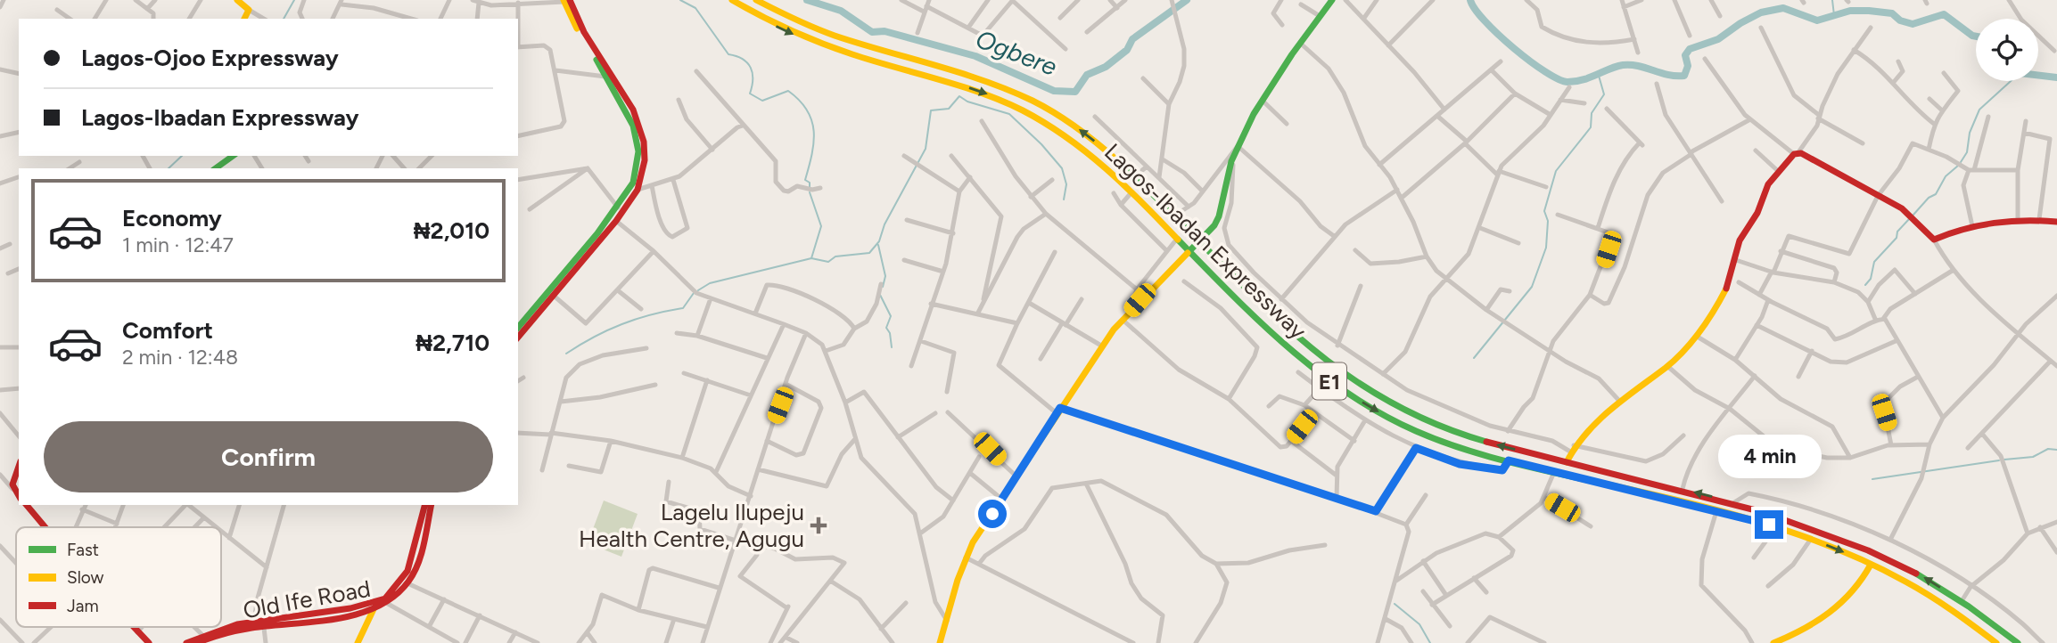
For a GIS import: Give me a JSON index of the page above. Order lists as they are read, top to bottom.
{
  "streets": {
    "main road": ["Lagos-Ibadan Expressway", "E1", "Old Ife Road"]
  },
  "water": ["Ogbere"],
  "places": {
    "health": ["Lagelu Ilupeju Health Centre, Agugu"]
  },
  "legend": ["Fast", "Slow", "Jam"],
  "page": {
    "banner": ["Lagos-Ojoo Expressway", "Lagos-Ibadan Expressway"],
    "list": [
      {
        "name": "Economy",
        "note": "1 min · 12:47",
        "value": "₦2,010"
      },
      {
        "name": "Comfort",
        "note": "2 min · 12:48",
        "value": "₦2,710"
      }
    ],
    "buttons": "Confirm",
    "bubble": "4 min"
  }
}
